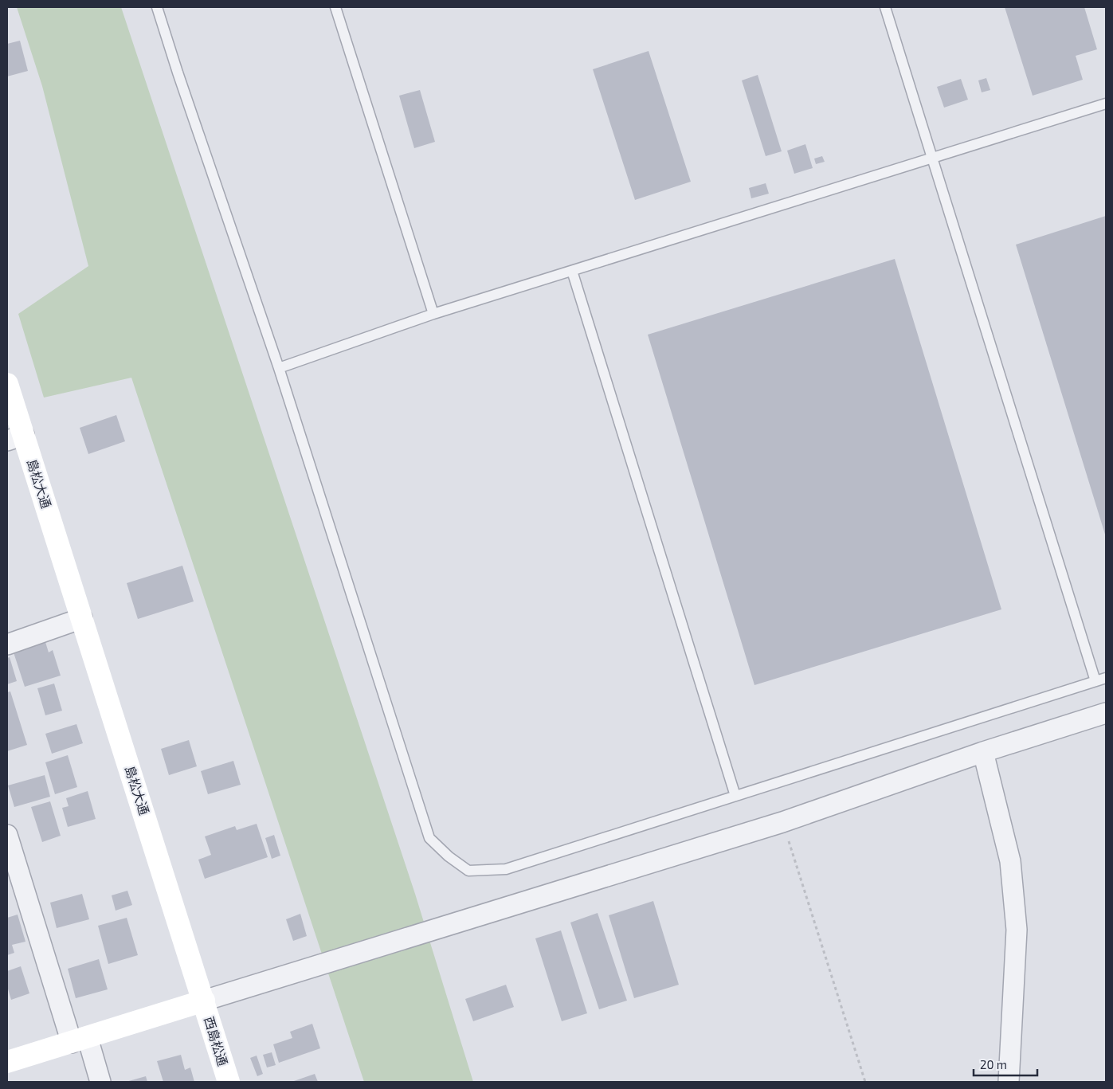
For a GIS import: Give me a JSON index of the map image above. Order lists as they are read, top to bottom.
{
  "streets": {
    "street": ["島松大通", "西島松通"]
  },
  "crossings": [
    ["島松大通", "西島松通"]
  ],
  "scale_bar": "20 m"
}
